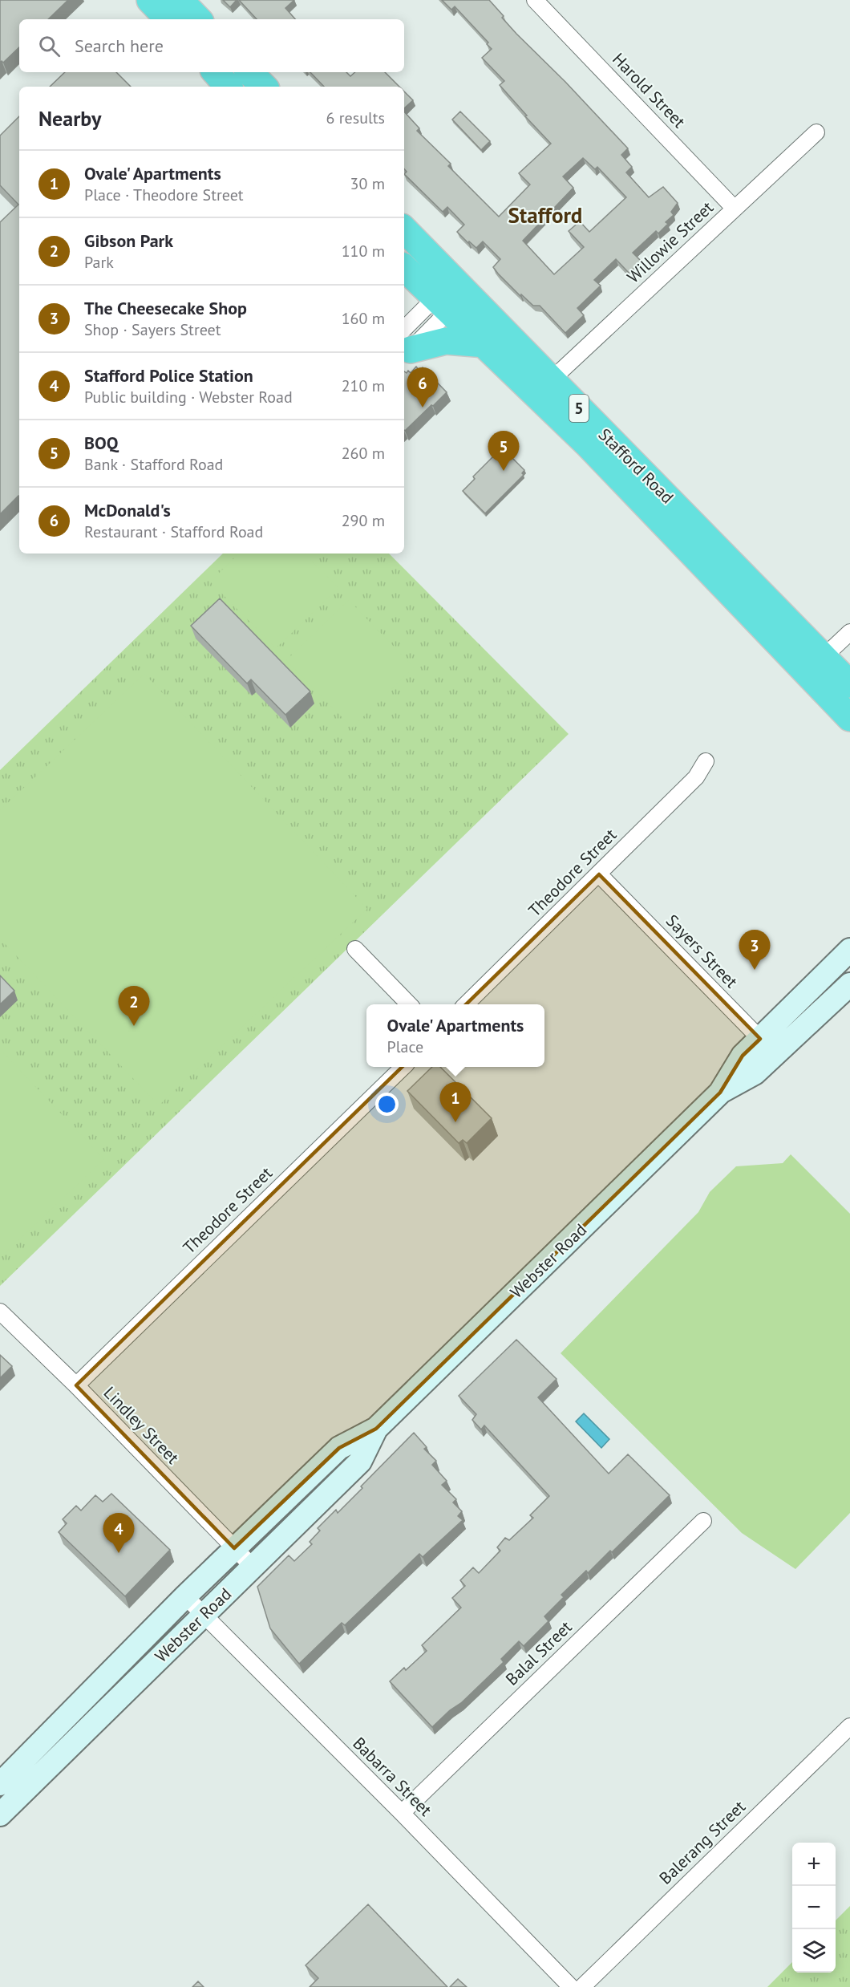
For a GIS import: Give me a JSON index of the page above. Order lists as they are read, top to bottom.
{
  "streets": {
    "highway": ["5", "Stafford Road"],
    "main road": ["Webster Road"],
    "street": [
      "Harold Street",
      "Willowie Street",
      "Theodore Street",
      "Sayers Street",
      "Lindley Street",
      "Balal Street",
      "Babarra Street",
      "Balerang Street"
    ]
  },
  "crossings": [
    ["Harold Street", "Willowie Street"],
    ["Willowie Street", "Stafford Road"],
    ["Theodore Street", "Sayers Street"],
    ["Theodore Street", "Lindley Street"],
    ["Sayers Street", "Webster Road"],
    ["Webster Road", "Lindley Street"],
    ["Webster Road", "Babarra Street"],
    ["Balal Street", "Babarra Street"]
  ],
  "districts": ["Stafford"],
  "page": {
    "search": "Search here",
    "heading": ["Nearby", "6 results"],
    "list": [
      {
        "mark": "1",
        "name": "Ovale' Apartments",
        "note": "Place · Theodore Street",
        "value": "30 m"
      },
      {
        "mark": "2",
        "name": "Gibson Park",
        "note": "Park",
        "value": "110 m"
      },
      {
        "mark": "3",
        "name": "The Cheesecake Shop",
        "note": "Shop · Sayers Street",
        "value": "160 m"
      },
      {
        "mark": "4",
        "name": "Stafford Police Station",
        "note": "Public building · Webster Road",
        "value": "210 m"
      },
      {
        "mark": "5",
        "name": "BOQ",
        "note": "Bank · Stafford Road",
        "value": "260 m"
      },
      {
        "mark": "6",
        "name": "McDonald's",
        "note": "Restaurant · Stafford Road",
        "value": "290 m"
      }
    ],
    "pins": [
      "6",
      "5",
      "3",
      "2",
      "1",
      "4"
    ],
    "popup": ["Ovale' Apartments", "Place"],
    "map_buttons": ["+", "−"]
  }
}
